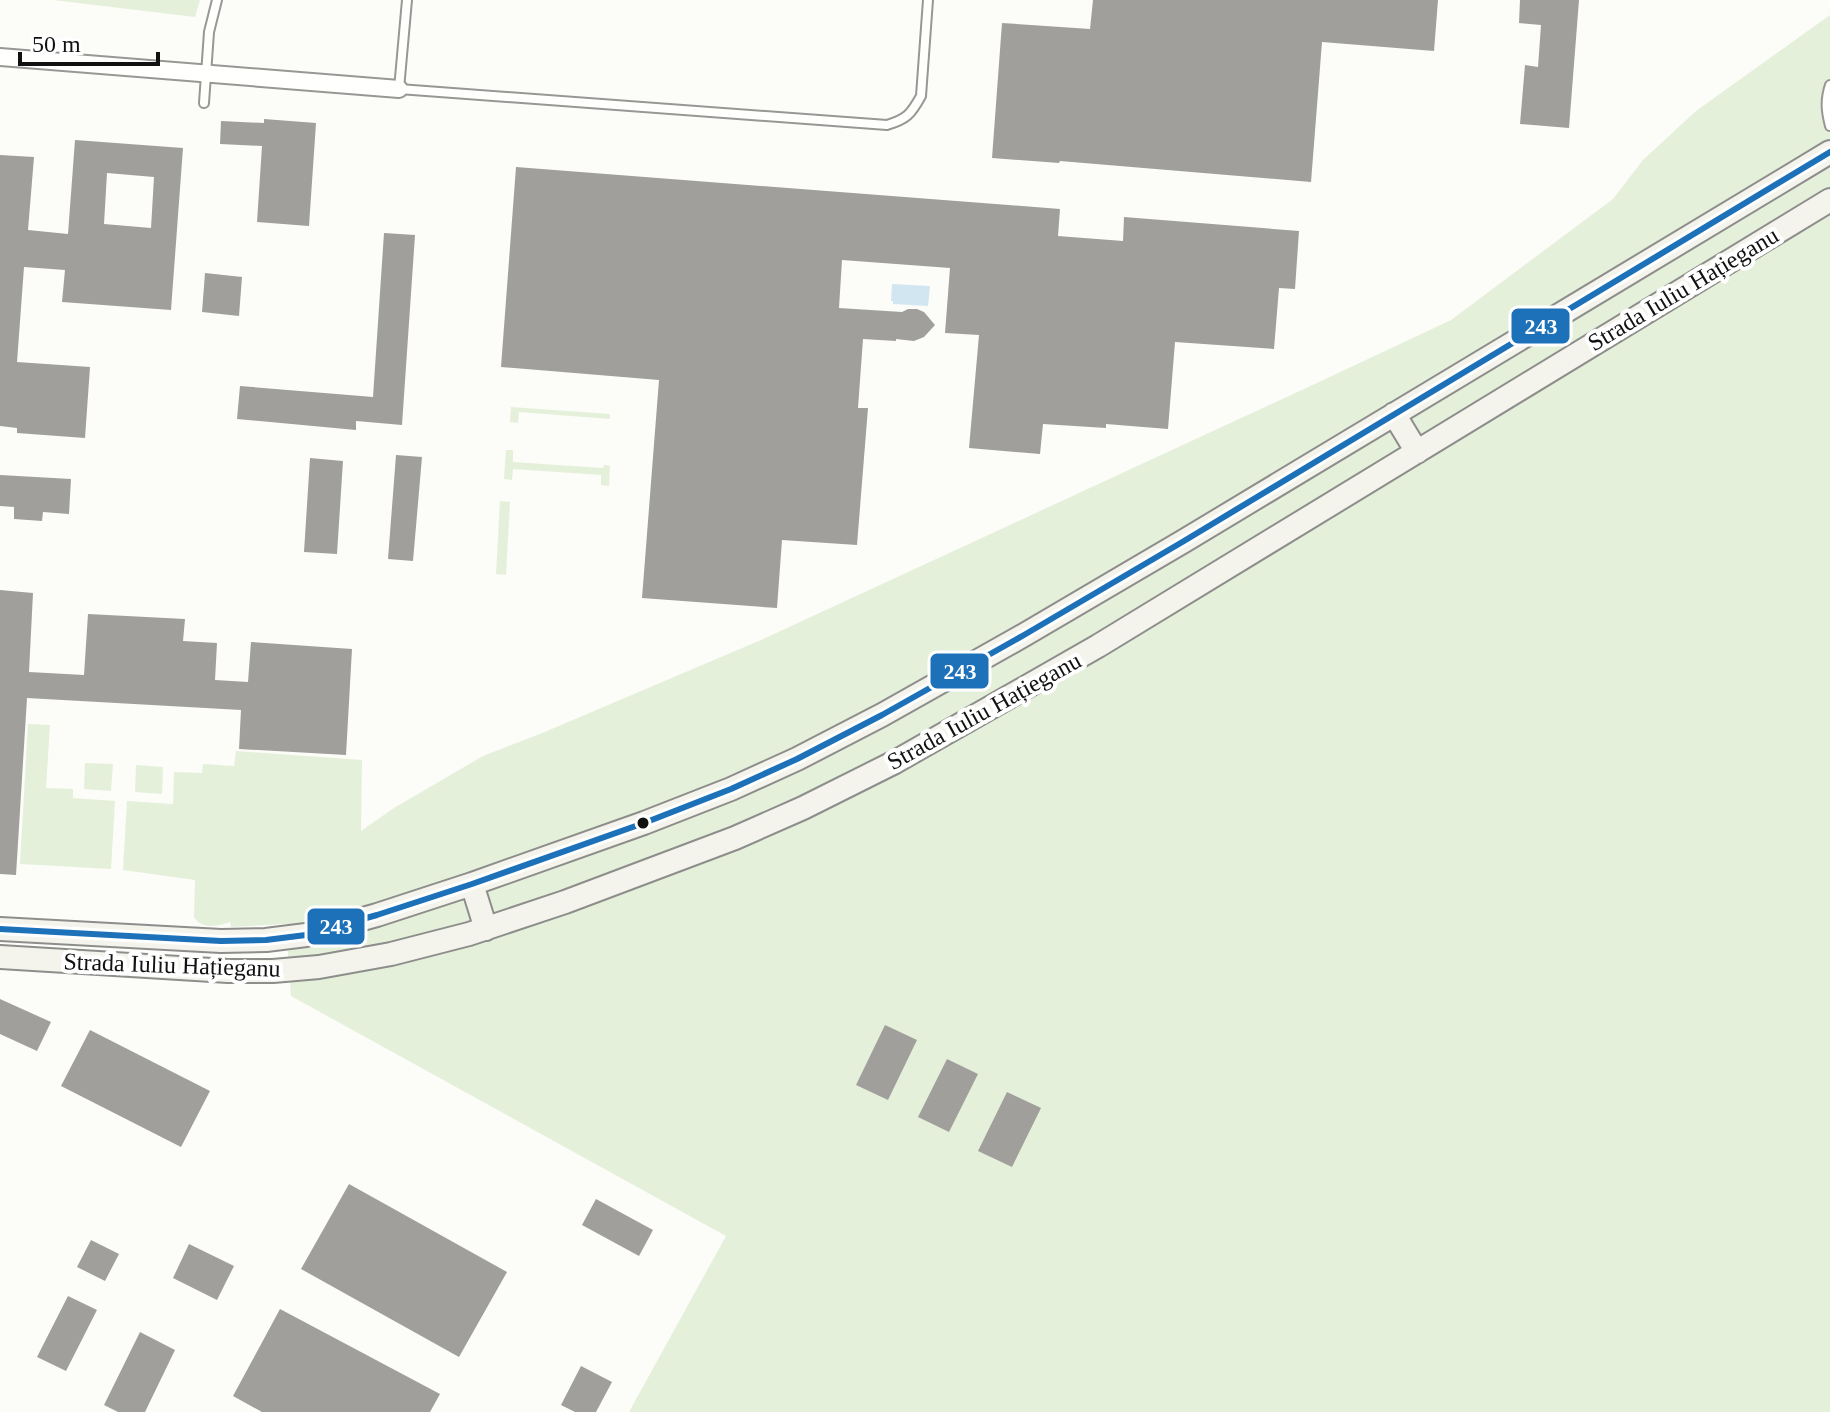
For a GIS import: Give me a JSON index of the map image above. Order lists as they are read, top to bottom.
{
  "streets": {
    "main road": ["Strada Iuliu Hațieganu"]
  },
  "lines": ["transit line 243"],
  "scale_bar": "50 m"
}
